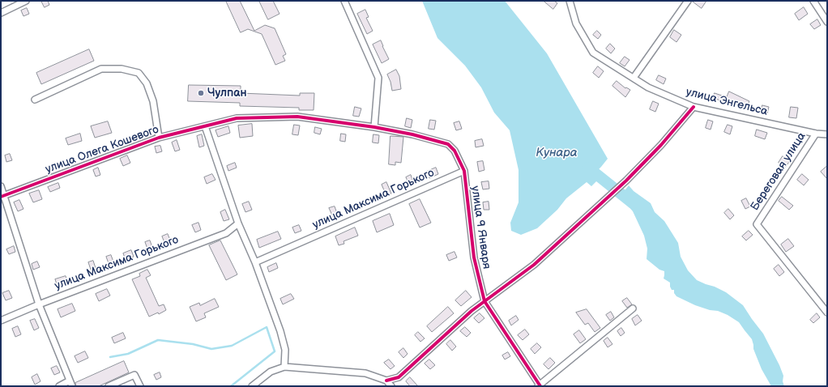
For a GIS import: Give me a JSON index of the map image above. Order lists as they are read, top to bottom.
{
  "streets": {
    "street": [
      "улица Энгельса",
      "улица Олега Кошевого",
      "Береговая улица",
      "улица Максима Горького",
      "улица 9 Января"
    ]
  },
  "crossings": [
    ["улица Энгельса", "Береговая улица"],
    ["улица Олега Кошевого", "улица Максима Горького"],
    ["улица Олега Кошевого", "улица 9 Января"],
    ["улица Максима Горького", "улица 9 Января"]
  ],
  "water": ["Кунара"],
  "places": ["Чулпан"]
}
